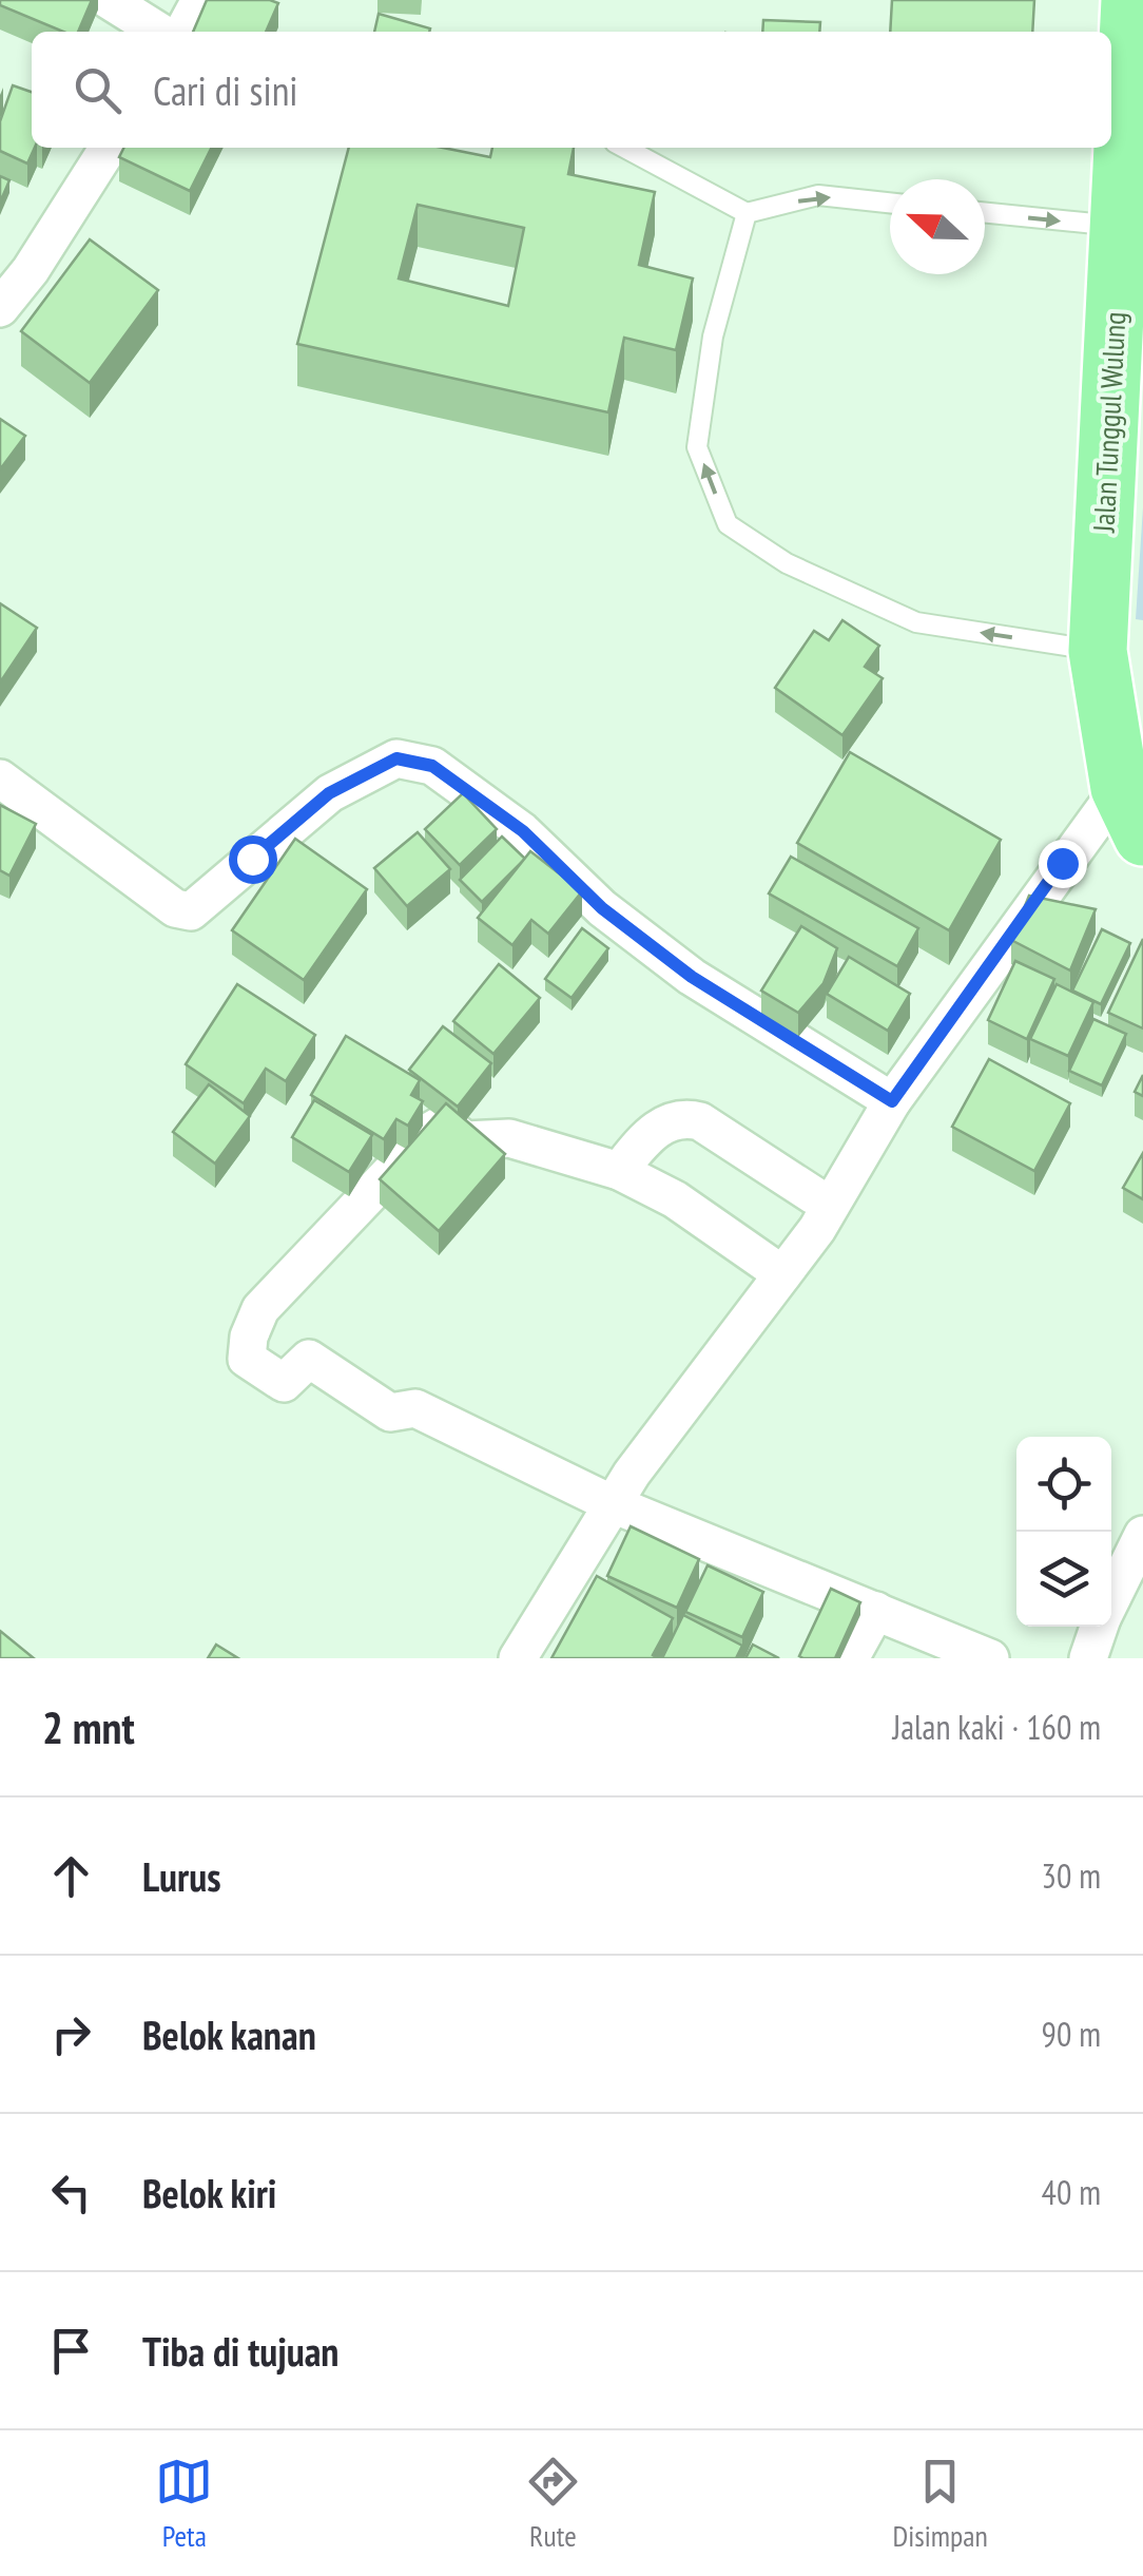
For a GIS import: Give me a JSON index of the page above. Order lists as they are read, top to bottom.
{
  "streets": {
    "main road": ["Jalan Tunggul Wulung"]
  },
  "north": "left",
  "page": {
    "search": "Cari di sini",
    "heading": ["2 mnt", "Jalan kaki · 160 m"],
    "list": [
      ["Lurus", "30 m"],
      ["Belok kanan", "90 m"],
      ["Belok kiri", "40 m"],
      "Tiba di tujuan"
    ],
    "nav": ["Peta", "Rute", "Disimpan"]
  }
}
